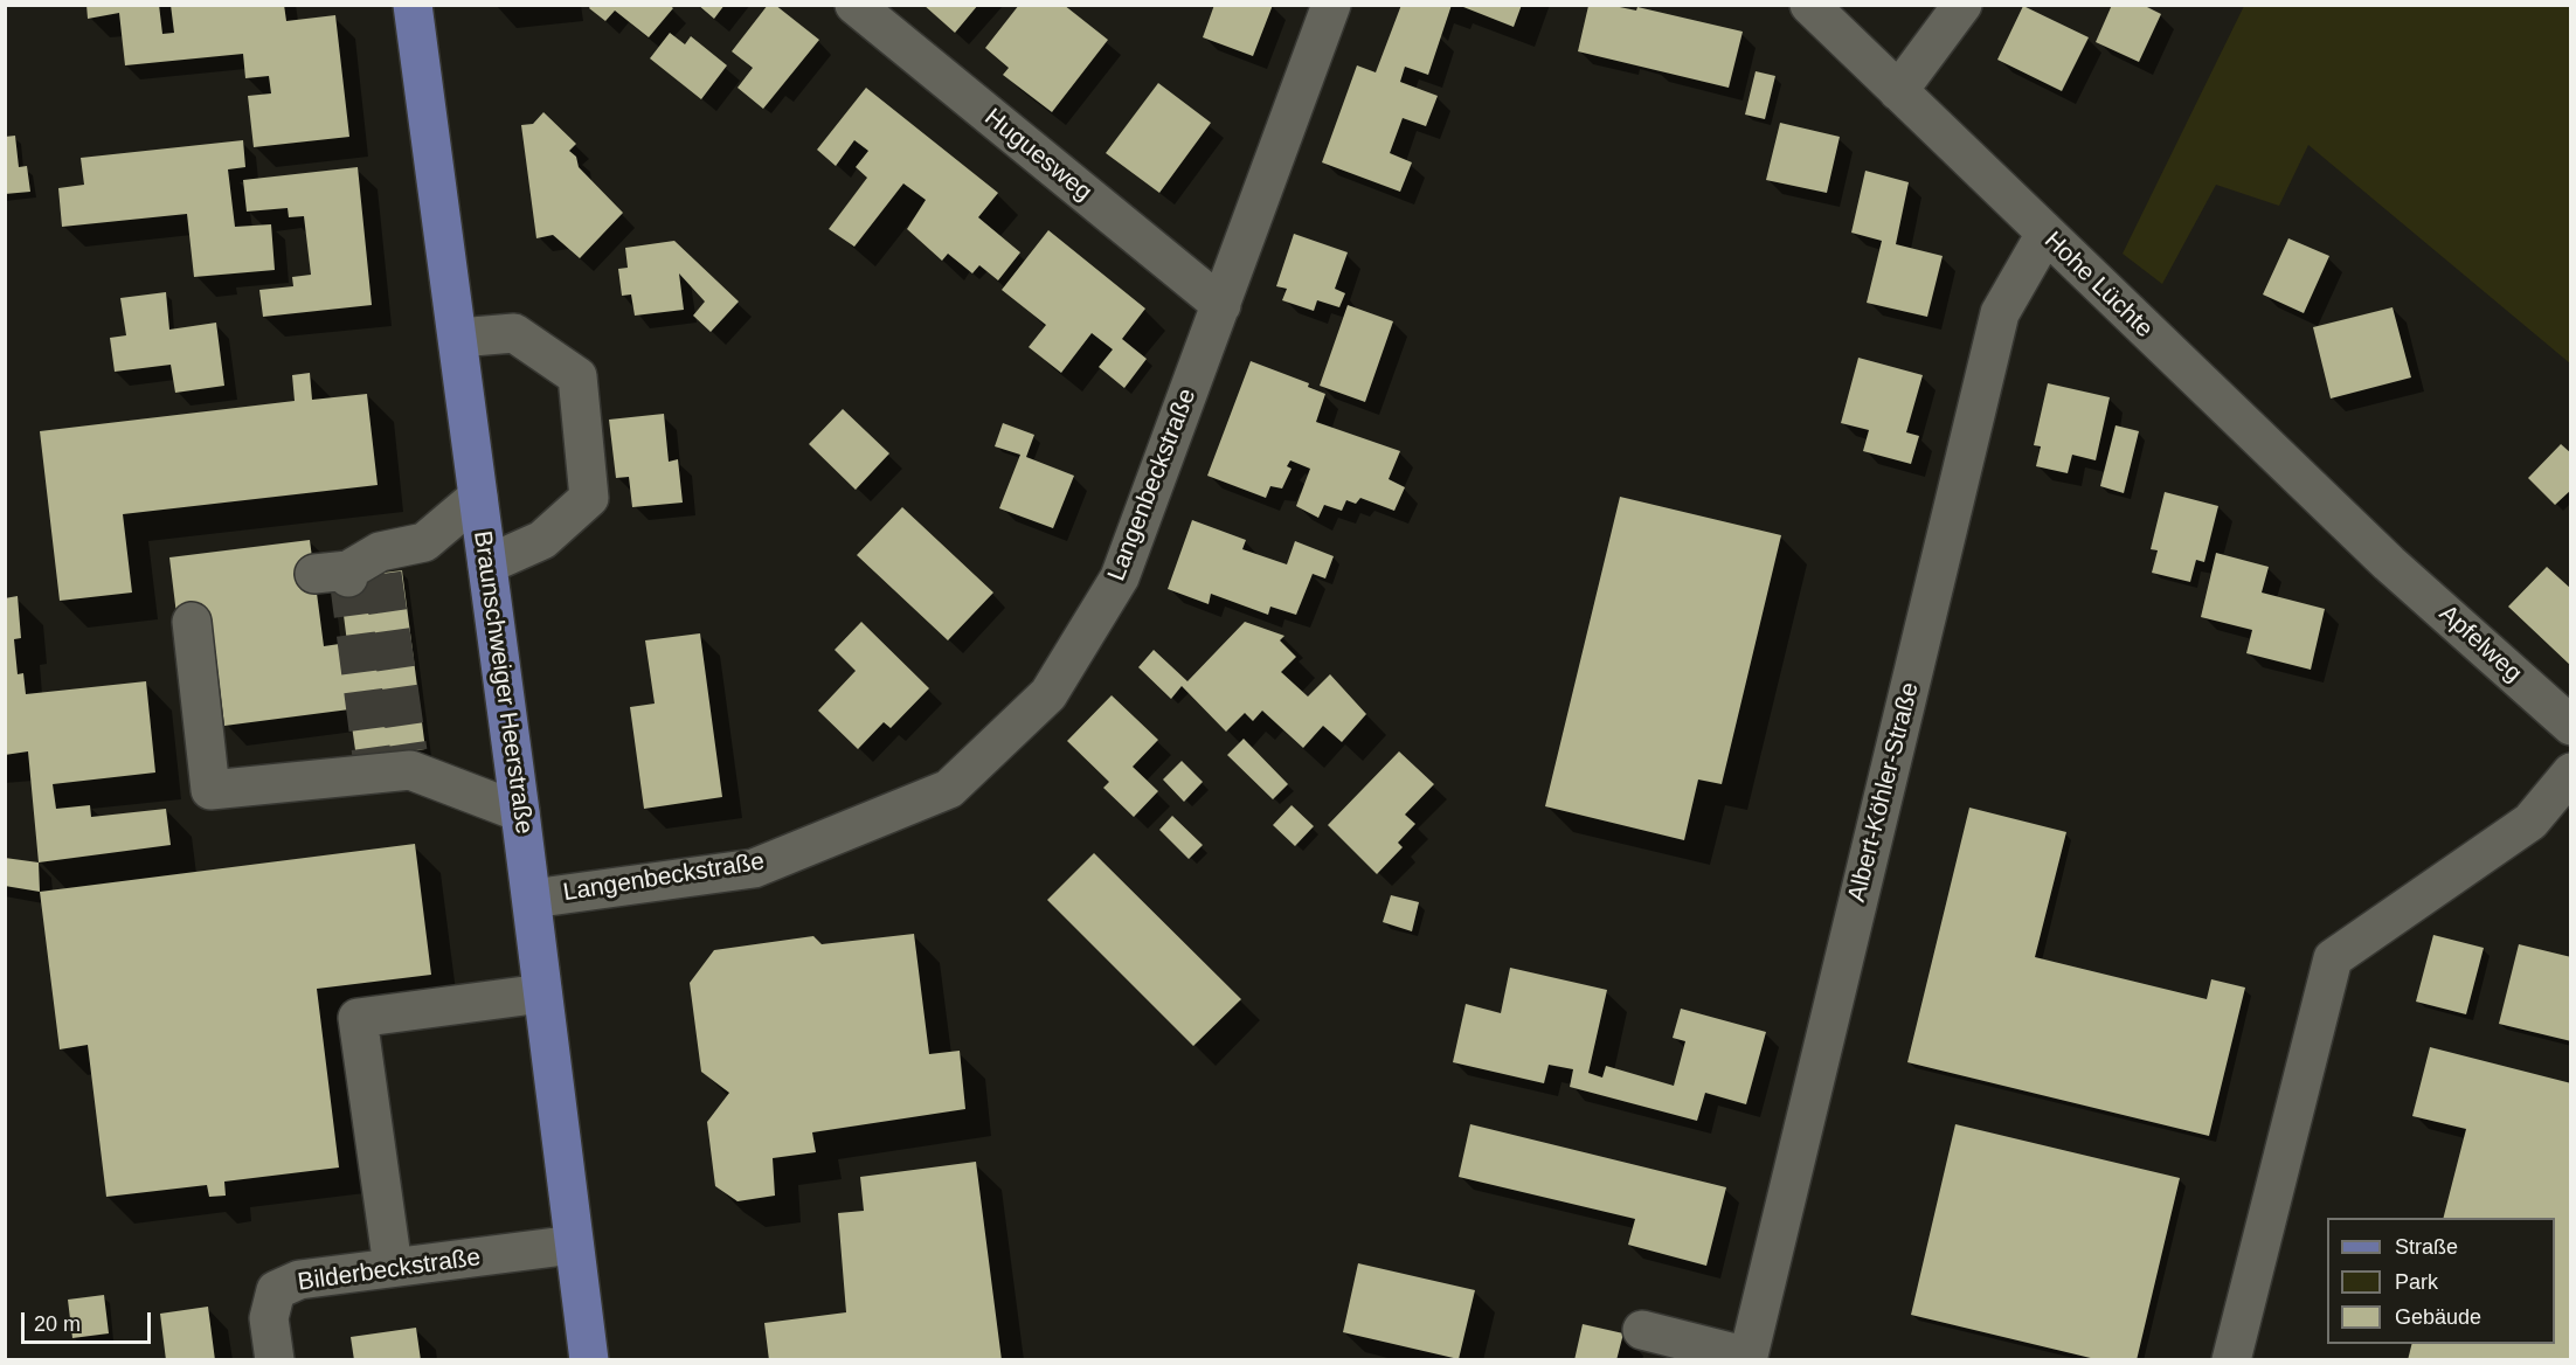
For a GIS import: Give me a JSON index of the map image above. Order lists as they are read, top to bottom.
{
  "streets": {
    "main road": ["Braunschweiger Heerstraße"],
    "street": [
      "Huguesweg",
      "Hohe Lüchte",
      "Langenbeckstraße",
      "Apfelweg",
      "Albert-Köhler-Straße",
      "Bilderbeckstraße"
    ]
  },
  "crossings": [
    ["Huguesweg", "Langenbeckstraße"],
    ["Hohe Lüchte", "Apfelweg"],
    ["Hohe Lüchte", "Albert-Köhler-Straße"],
    ["Langenbeckstraße", "Braunschweiger Heerstraße"],
    ["Braunschweiger Heerstraße", "Bilderbeckstraße"]
  ],
  "legend": ["Straße", "Park", "Gebäude"],
  "scale_bar": "20 m"
}
